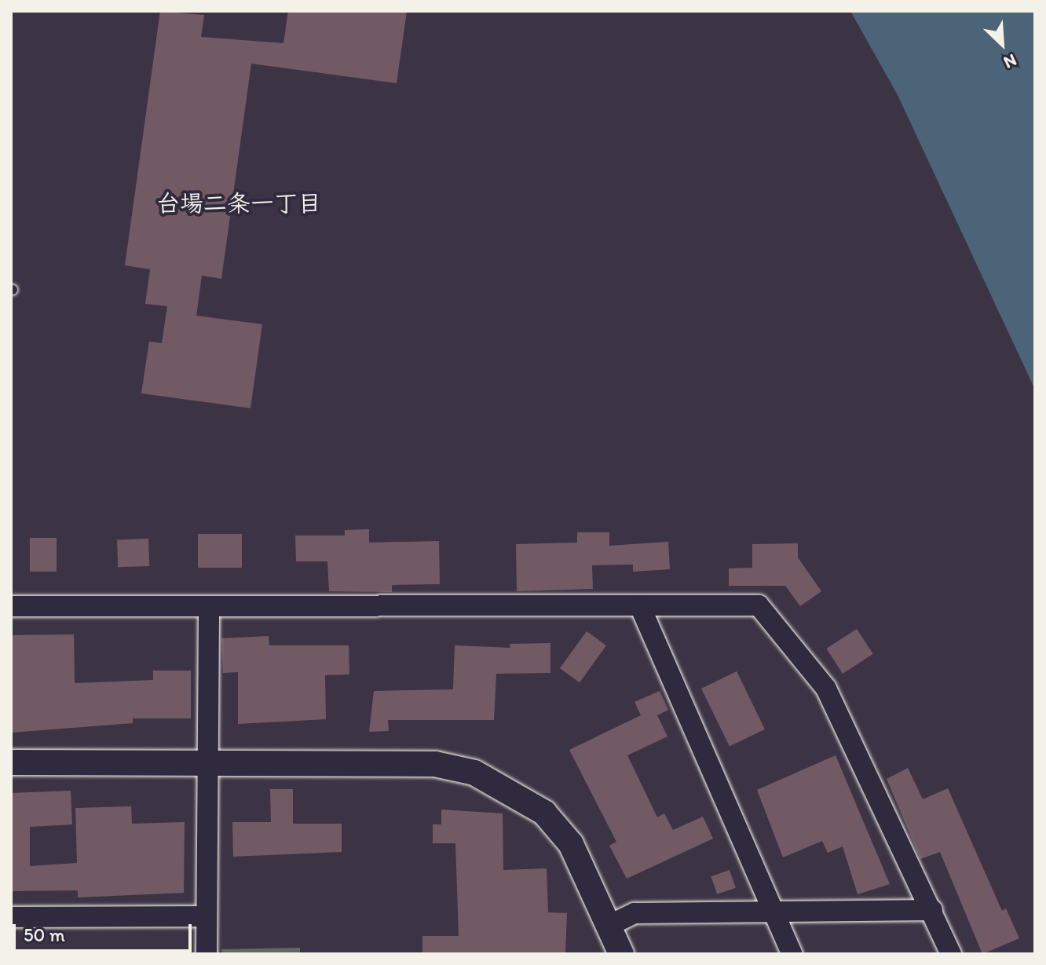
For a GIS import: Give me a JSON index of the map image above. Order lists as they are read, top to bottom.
{
  "districts": ["台場二条一丁目"],
  "scale_bar": "50 m",
  "north": "bottom right"
}
